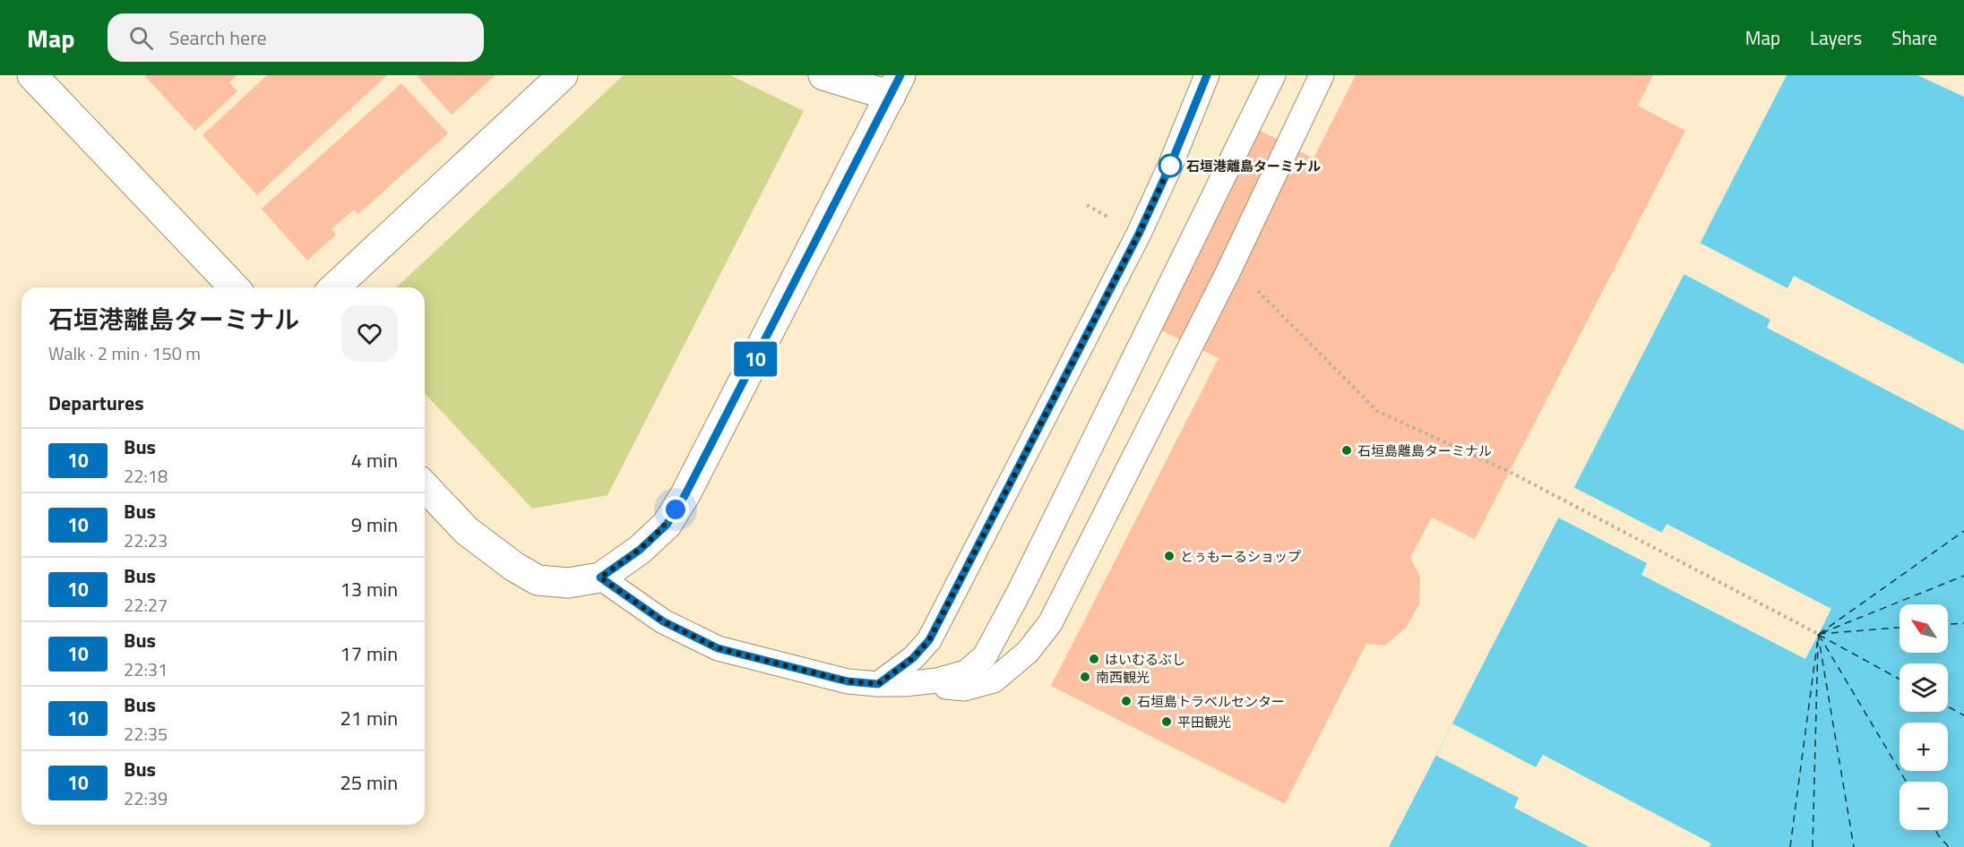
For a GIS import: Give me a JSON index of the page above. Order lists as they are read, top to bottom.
{
  "places": [
    "石垣港離島ターミナル",
    "石垣島離島ターミナル",
    "とぅもーるショップ",
    "はいむるぶし",
    "南西観光",
    "石垣島トラベルセンター",
    "平田観光"
  ],
  "lines": ["bus line 10"],
  "north": "top left",
  "page": {
    "header": "Map",
    "search": "Search here",
    "nav": ["Map", "Layers", "Share"],
    "on_map": "10",
    "heading": [
      ["石垣港離島ターミナル", "Walk · 2 min · 150 m"],
      "Departures"
    ],
    "list": [
      {
        "mark": "10",
        "name": "Bus",
        "note": "22:18",
        "value": "4 min"
      },
      {
        "mark": "10",
        "name": "Bus",
        "note": "22:23",
        "value": "9 min"
      },
      {
        "mark": "10",
        "name": "Bus",
        "note": "22:27",
        "value": "13 min"
      },
      {
        "mark": "10",
        "name": "Bus",
        "note": "22:31",
        "value": "17 min"
      },
      {
        "mark": "10",
        "name": "Bus",
        "note": "22:35",
        "value": "21 min"
      },
      {
        "mark": "10",
        "name": "Bus",
        "note": "22:39",
        "value": "25 min"
      }
    ],
    "map_buttons": ["+", "−"]
  }
}
